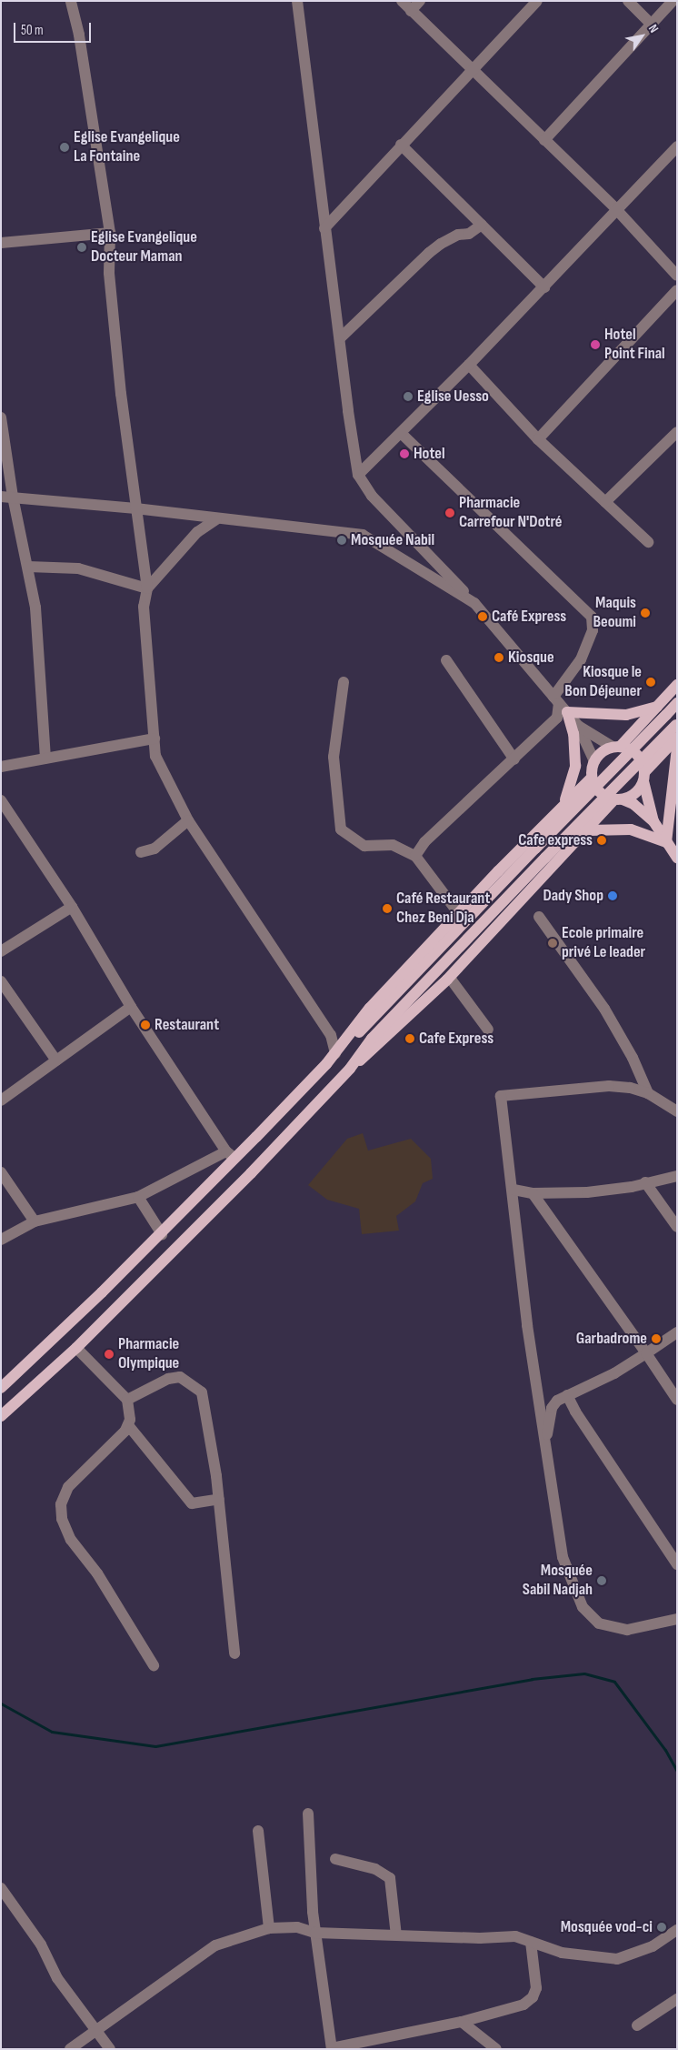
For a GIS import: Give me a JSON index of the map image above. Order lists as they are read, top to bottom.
{
  "places": [
    "Eglise Evangelique La Fontaine",
    "Eglise Evangelique Docteur Maman",
    "Hotel Point Final",
    "Eglise Uesso",
    "Hotel",
    "Pharmacie Carrefour N'Dotré",
    "Mosquée Nabil",
    "Maquis Beoumi",
    "Café Express",
    "Kiosque",
    "Kiosque le Bon Déjeuner",
    "Cafe express",
    "Dady Shop",
    "Café Restaurant Chez Beni Dja",
    "Ecole primaire privé Le leader",
    "Restaurant",
    "Cafe Express",
    "Garbadrome",
    "Pharmacie Olympique",
    "Mosquée Sabil Nadjah",
    "Mosquée vod-ci"
  ],
  "scale_bar": "50 m",
  "north": "top right"
}
